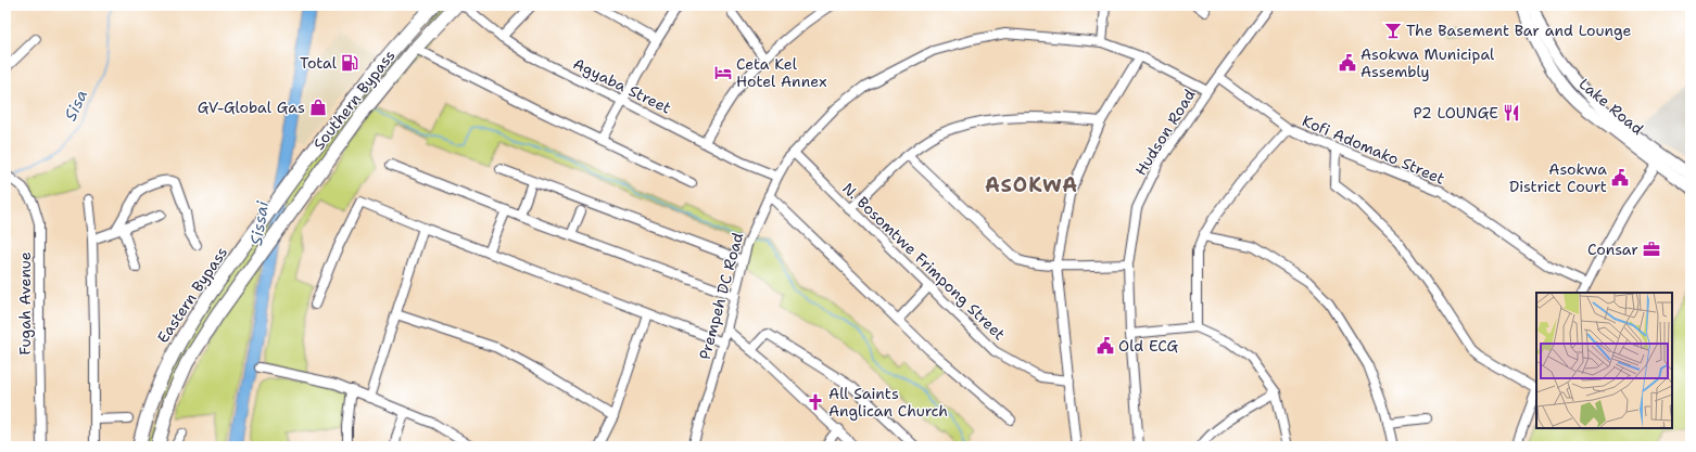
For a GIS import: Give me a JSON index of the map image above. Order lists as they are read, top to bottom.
{
  "streets": {
    "highway": ["Southern Bypass", "Eastern Bypass"],
    "main road": ["Lake Road"],
    "street": [
      "Agyaba Street",
      "Hudson Road",
      "Kofi Adomako Street",
      "N. Bosomtwe Frimpong Street",
      "Prempeh DC Road",
      "Fugah Avenue"
    ]
  },
  "crossings": [
    ["Agyaba Street", "Prempeh DC Road"],
    ["Southern Bypass", "Eastern Bypass"],
    ["Hudson Road", "Kofi Adomako Street"],
    ["Hudson Road", "Prempeh DC Road"],
    ["N. Bosomtwe Frimpong Street", "Prempeh DC Road"]
  ],
  "districts": ["ASOKWA"],
  "water": ["Sisa", "Sissai"],
  "places": {
    "bar": ["The Basement Bar and Lounge"],
    "fuel station": ["Total"],
    "public building": ["Asokwa Municipal Assembly", "Asokwa District Court", "Old ECG"],
    "hotel": ["Ceta Kel Hotel Annex"],
    "shop": ["GV-Global Gas"],
    "restaurant": ["P2 LOUNGE"],
    "office": ["Consar"],
    "church": ["All Saints Anglican Church"]
  }
}
